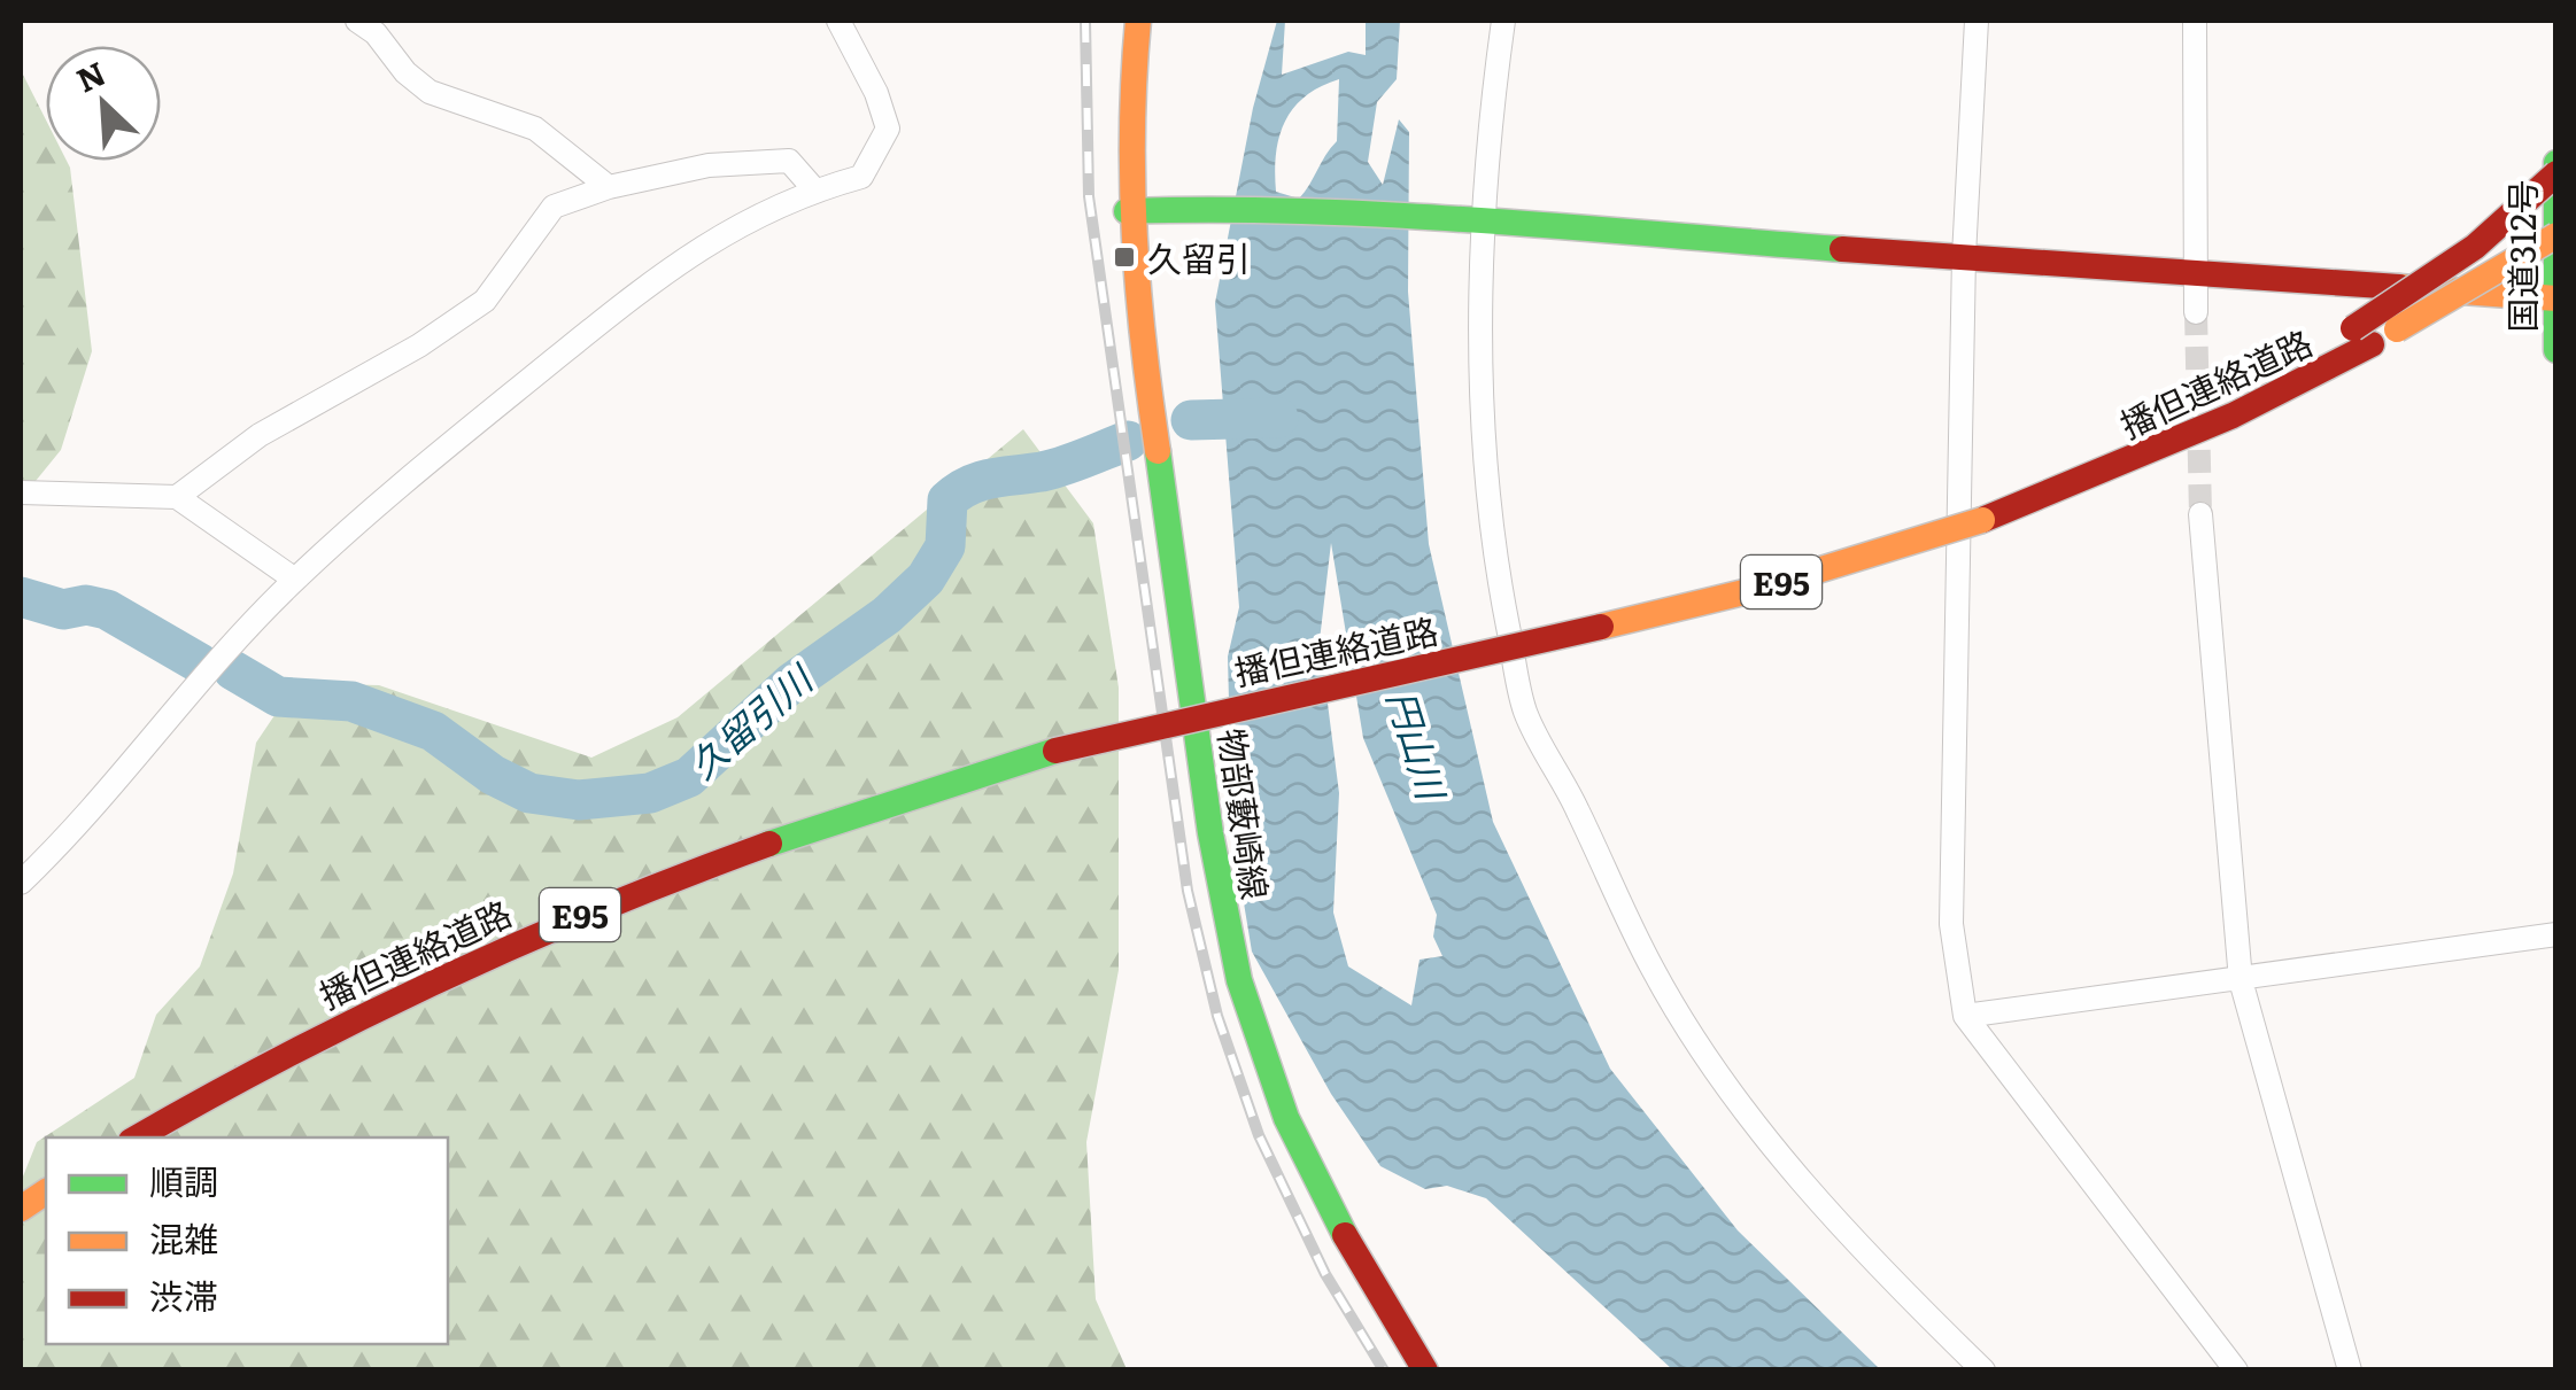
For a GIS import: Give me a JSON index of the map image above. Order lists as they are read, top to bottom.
{
  "streets": {
    "main road": [
      "国道312号",
      "播但連絡道路",
      "E95",
      "物部藪崎線"
    ]
  },
  "water": ["久留引川", "円山川"],
  "places": {
    "transit": ["久留引"]
  },
  "legend": ["順調", "混雑", "渋滞"],
  "north": "top left"
}
